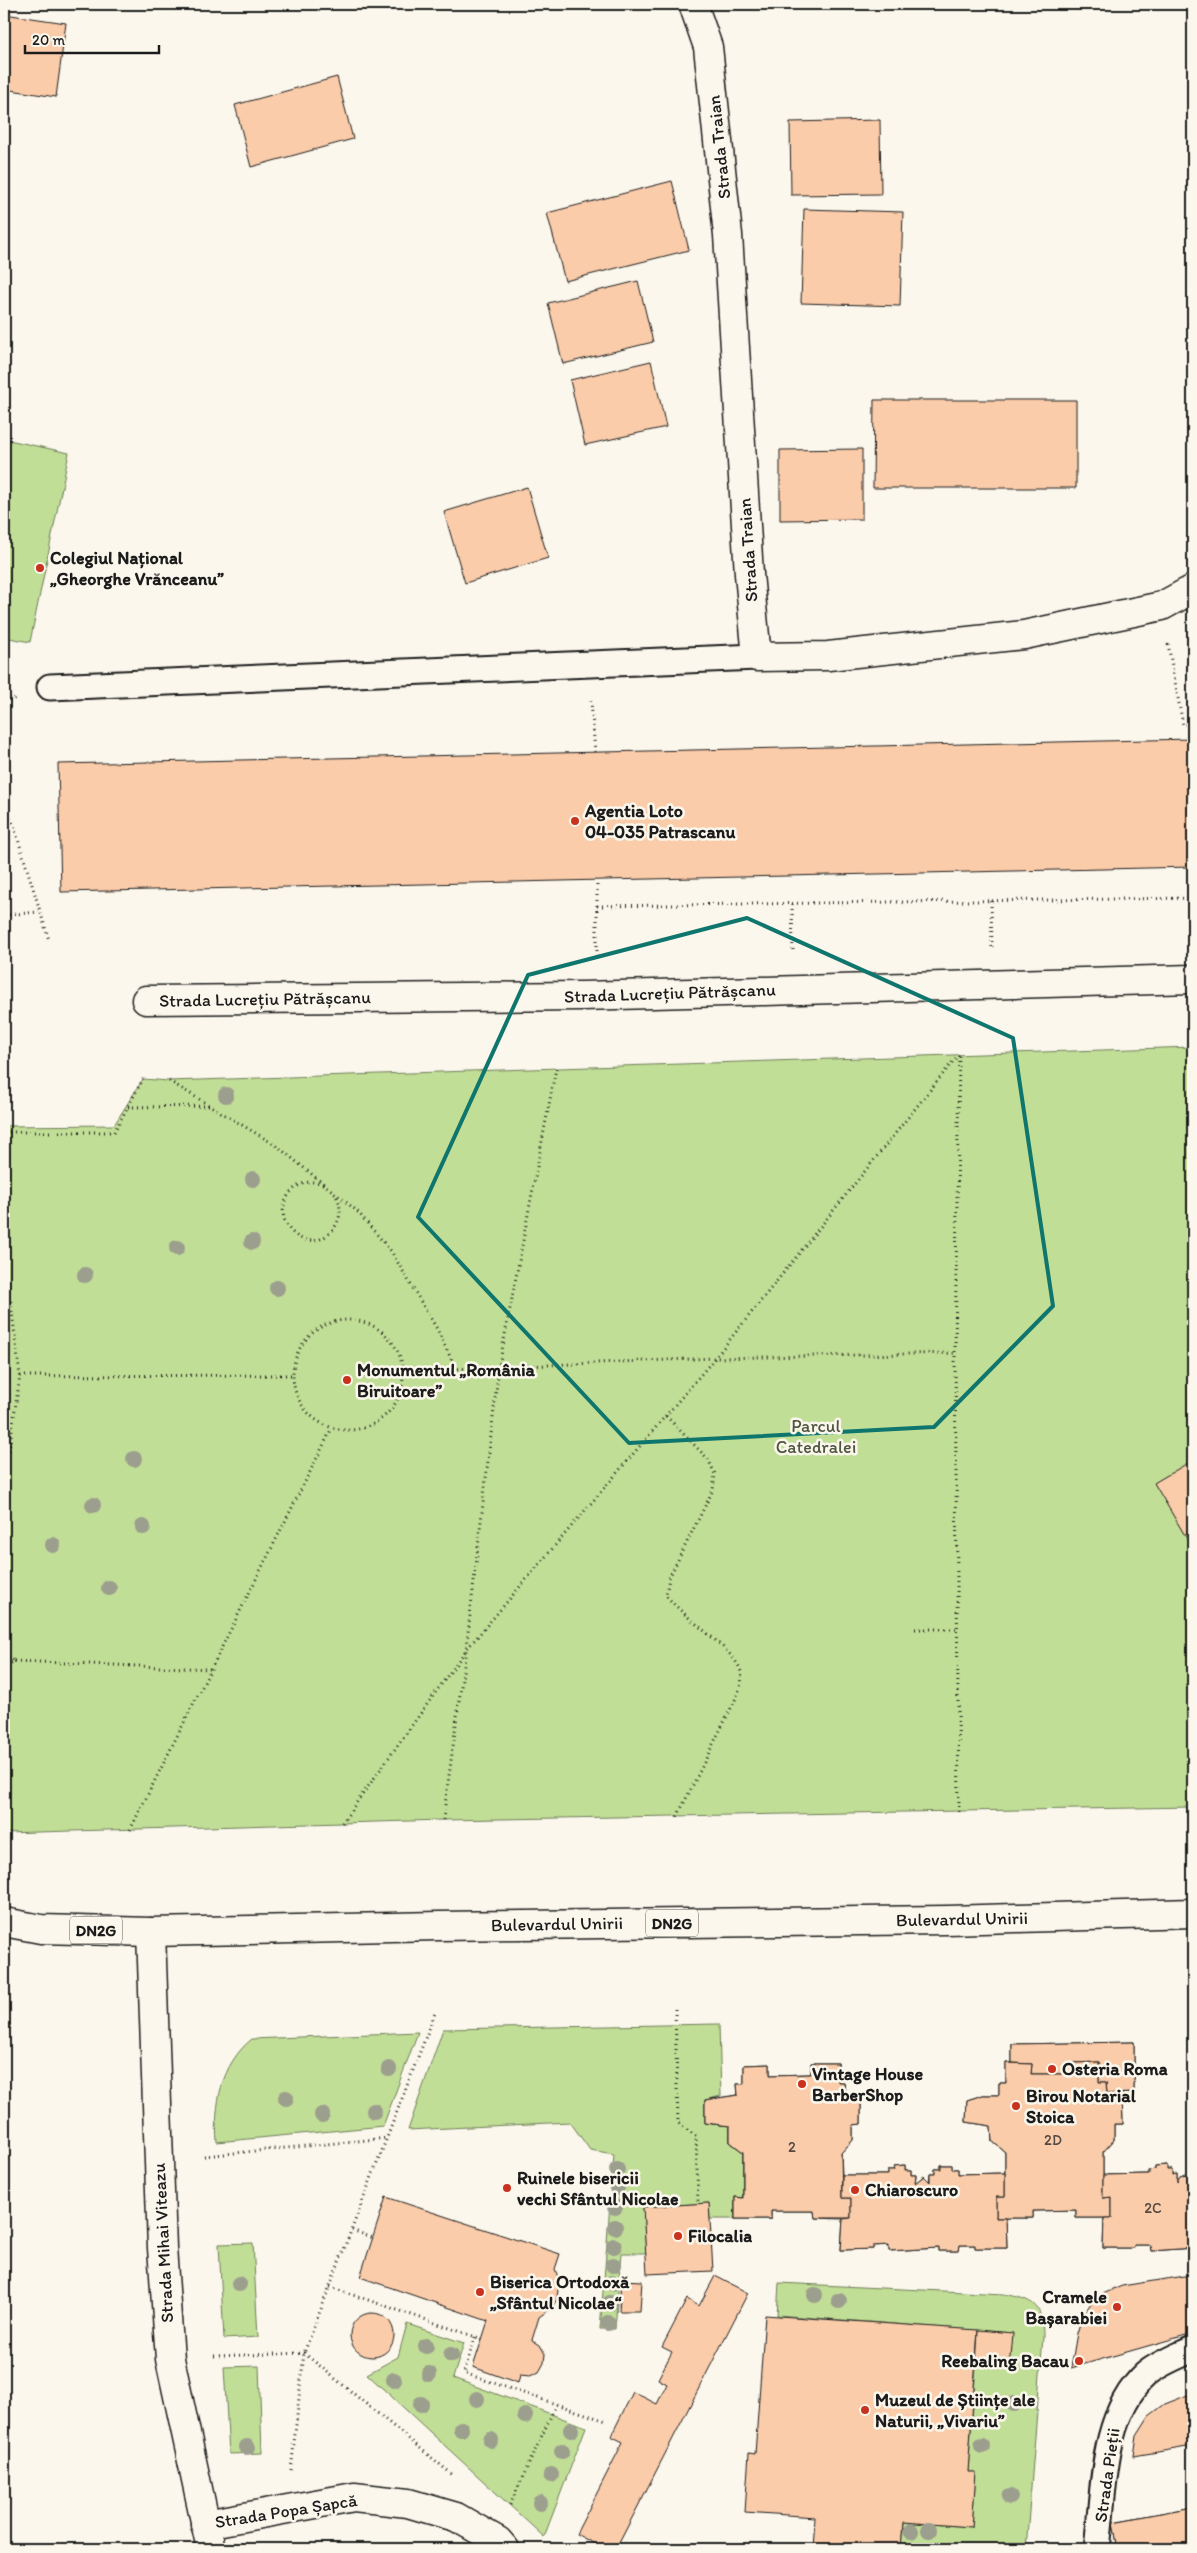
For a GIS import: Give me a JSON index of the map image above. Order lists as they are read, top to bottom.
{
  "streets": {
    "street": [
      "Strada Traian",
      "Strada Lucrețiu Pătrășcanu",
      "Bulevardul Unirii",
      "DN2G",
      "Strada Mihai Viteazu",
      "Strada Popa Șapcă"
    ],
    "lane": ["Strada Pieții"]
  },
  "crossings": [
    ["Bulevardul Unirii", "Strada Mihai Viteazu"],
    ["Strada Mihai Viteazu", "Strada Popa Șapcă"]
  ],
  "parks": ["Parcul Catedralei"],
  "places": [
    "Colegiul Național „Gheorghe Vrănceanu”",
    "Agentia Loto 04-035 Patrascanu",
    "Monumentul „România Biruitoare”",
    "Osteria Roma",
    "Vintage House BarberShop",
    "Birou Notarial Stoica",
    "Ruinele bisericii vechi Sfântul Nicolae",
    "Chiaroscuro",
    "Filocalia",
    "Biserica Ortodoxă „Sfântul Nicolae“",
    "Cramele Bașarabiei",
    "Reebaling Bacau",
    "Muzeul de Științe ale Naturii, „Vivariu”"
  ],
  "house_numbers": ["2D", "2", "2C"],
  "scale_bar": "20 m"
}
